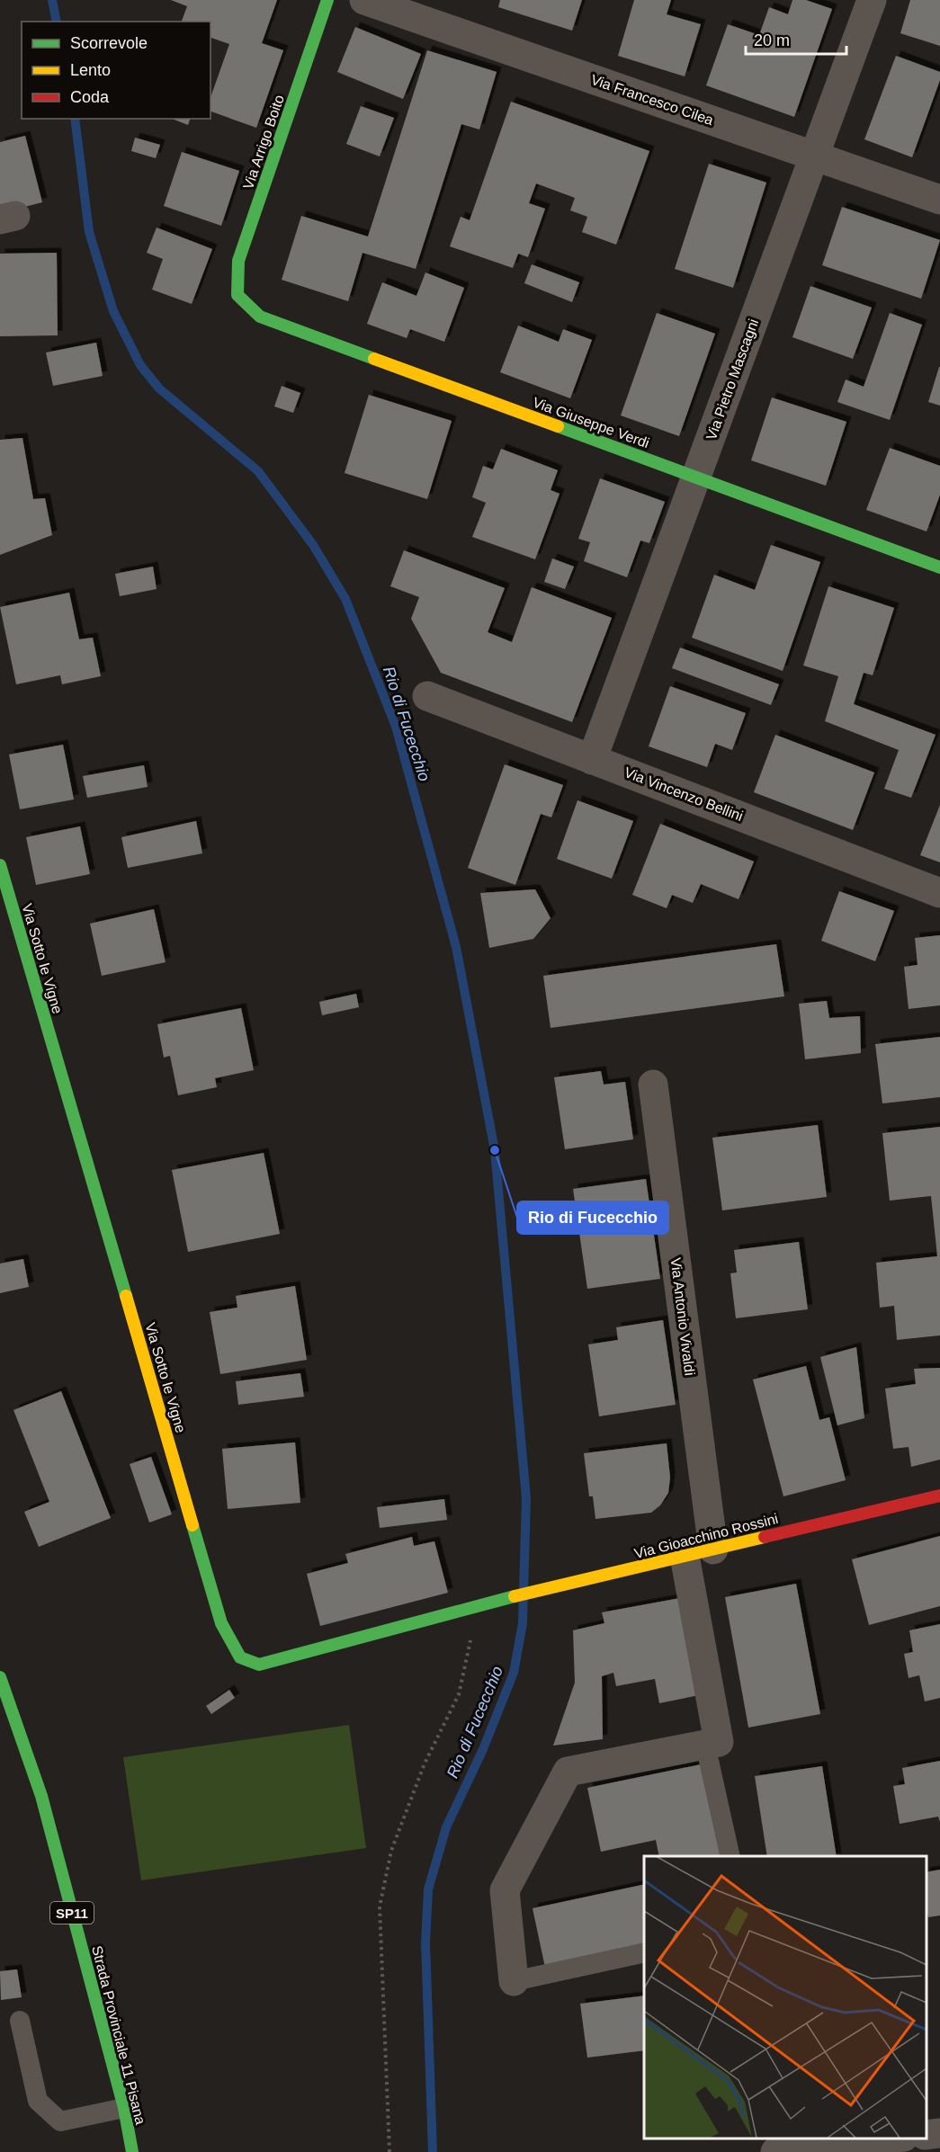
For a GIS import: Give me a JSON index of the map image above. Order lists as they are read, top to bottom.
{
  "streets": {
    "street": [
      "Via Francesco Cilea",
      "Via Arrigo Boito",
      "Via Pietro Mascagni",
      "Via Giuseppe Verdi",
      "Via Vincenzo Bellini",
      "Via Sotto le Vigne",
      "Via Antonio Vivaldi",
      "Via Gioacchino Rossini",
      "SP11",
      "Strada Provinciale 11 Pisana"
    ]
  },
  "crossings": [
    ["Via Francesco Cilea", "Via Pietro Mascagni"],
    ["Via Arrigo Boito", "Via Giuseppe Verdi"],
    ["Via Pietro Mascagni", "Via Giuseppe Verdi"],
    ["Via Pietro Mascagni", "Via Vincenzo Bellini"],
    ["Via Sotto le Vigne", "Via Gioacchino Rossini"],
    ["Via Antonio Vivaldi", "Via Gioacchino Rossini"]
  ],
  "water": ["Rio di Fucecchio"],
  "places": ["Rio di Fucecchio"],
  "legend": ["Scorrevole", "Lento", "Coda"],
  "scale_bar": "20 m"
}
